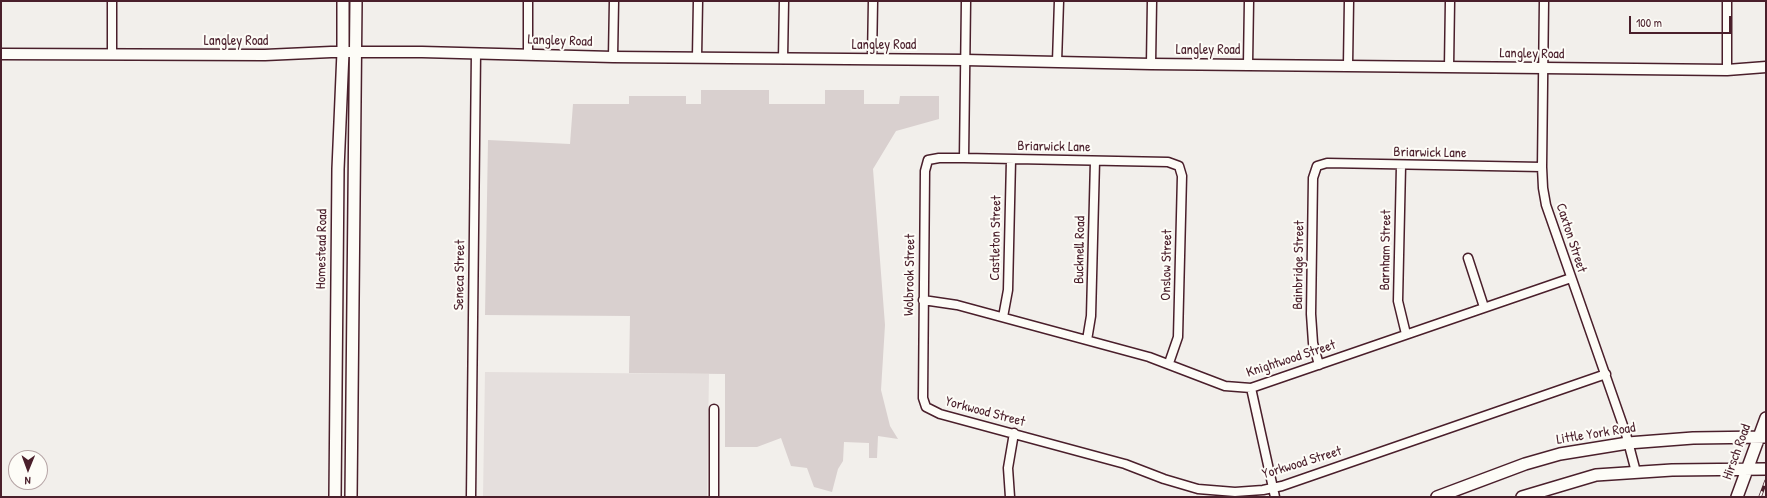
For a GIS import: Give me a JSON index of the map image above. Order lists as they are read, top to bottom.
{
  "streets": {
    "main road": ["Homestead Road", "Little York Road", "Hirsch Road"],
    "street": [
      "Langley Road",
      "Briarwick Lane",
      "Castleton Street",
      "Caxton Street",
      "Bucknell Road",
      "Barnham Street",
      "Onslow Street",
      "Bainbridge Street",
      "Seneca Street",
      "Wolbrook Street",
      "Knightwood Street",
      "Yorkwood Street"
    ]
  },
  "crossings": [
    ["Langley Road", "Caxton Street"],
    ["Langley Road", "Homestead Road"],
    ["Langley Road", "Seneca Street"],
    ["Briarwick Lane", "Castleton Street"],
    ["Briarwick Lane", "Caxton Street"],
    ["Briarwick Lane", "Bucknell Road"],
    ["Briarwick Lane", "Barnham Street"],
    ["Briarwick Lane", "Onslow Street"],
    ["Briarwick Lane", "Bainbridge Street"],
    ["Briarwick Lane", "Wolbrook Street"],
    ["Castleton Street", "Knightwood Street"],
    ["Caxton Street", "Knightwood Street"],
    ["Caxton Street", "Yorkwood Street"],
    ["Caxton Street", "Little York Road"],
    ["Bucknell Road", "Knightwood Street"],
    ["Barnham Street", "Knightwood Street"],
    ["Onslow Street", "Knightwood Street"],
    ["Bainbridge Street", "Knightwood Street"],
    ["Wolbrook Street", "Knightwood Street"],
    ["Wolbrook Street", "Yorkwood Street"],
    ["Little York Road", "Hirsch Road"]
  ],
  "scale_bar": "100 m",
  "north": "bottom"
}
